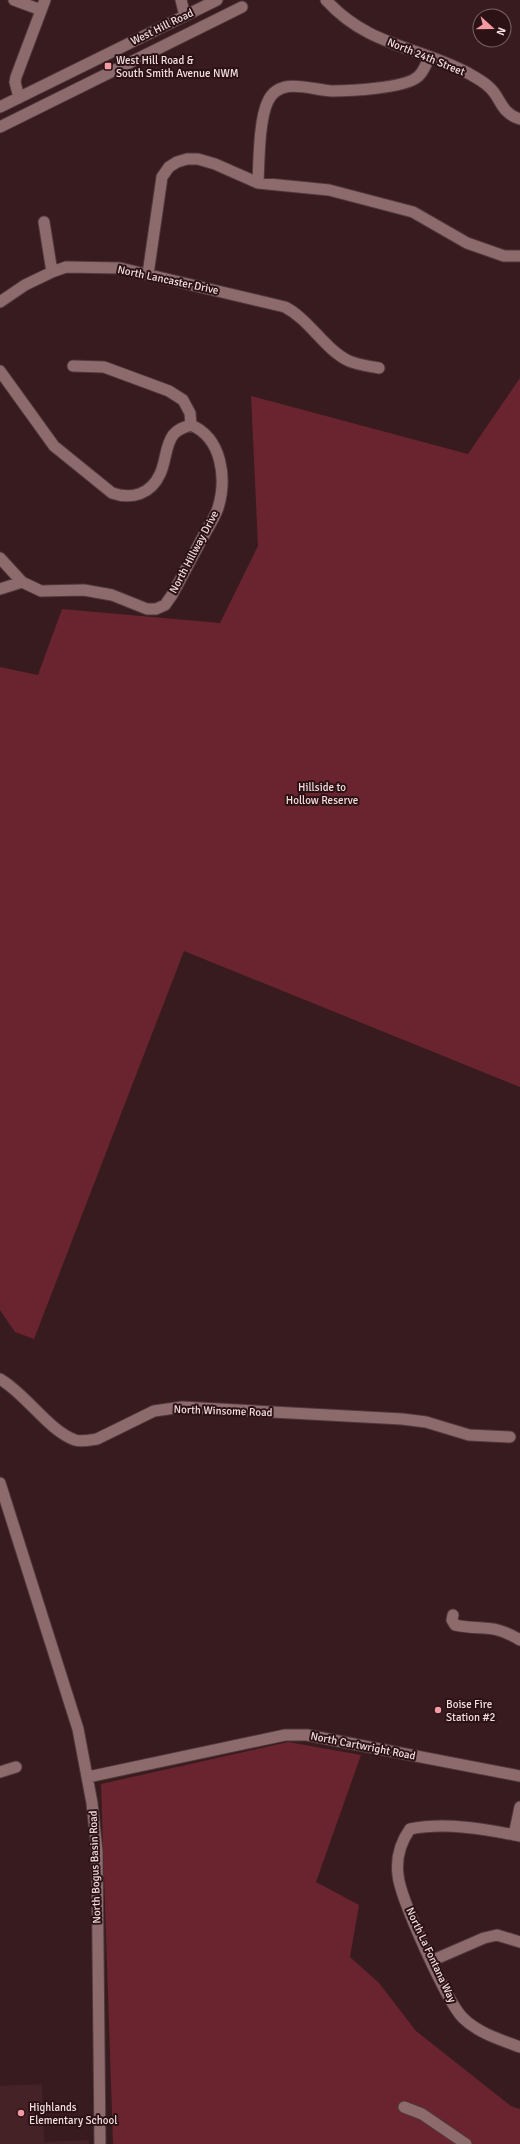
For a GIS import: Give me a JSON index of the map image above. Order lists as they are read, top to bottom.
{
  "streets": {
    "street": [
      "West Hill Road",
      "North 24th Street",
      "North Lancaster Drive",
      "North Hillway Drive",
      "North Winsome Road",
      "North Cartwright Road",
      "North Bogus Basin Road",
      "North La Fontana Way"
    ]
  },
  "crossings": [
    ["North Cartwright Road", "North Bogus Basin Road"]
  ],
  "parks": ["Hillside to Hollow Reserve"],
  "places": {
    "transit": ["West Hill Road & South Smith Avenue NWM"],
    "other": ["Boise Fire Station #2", "Highlands Elementary School"]
  },
  "north": "right"
}
